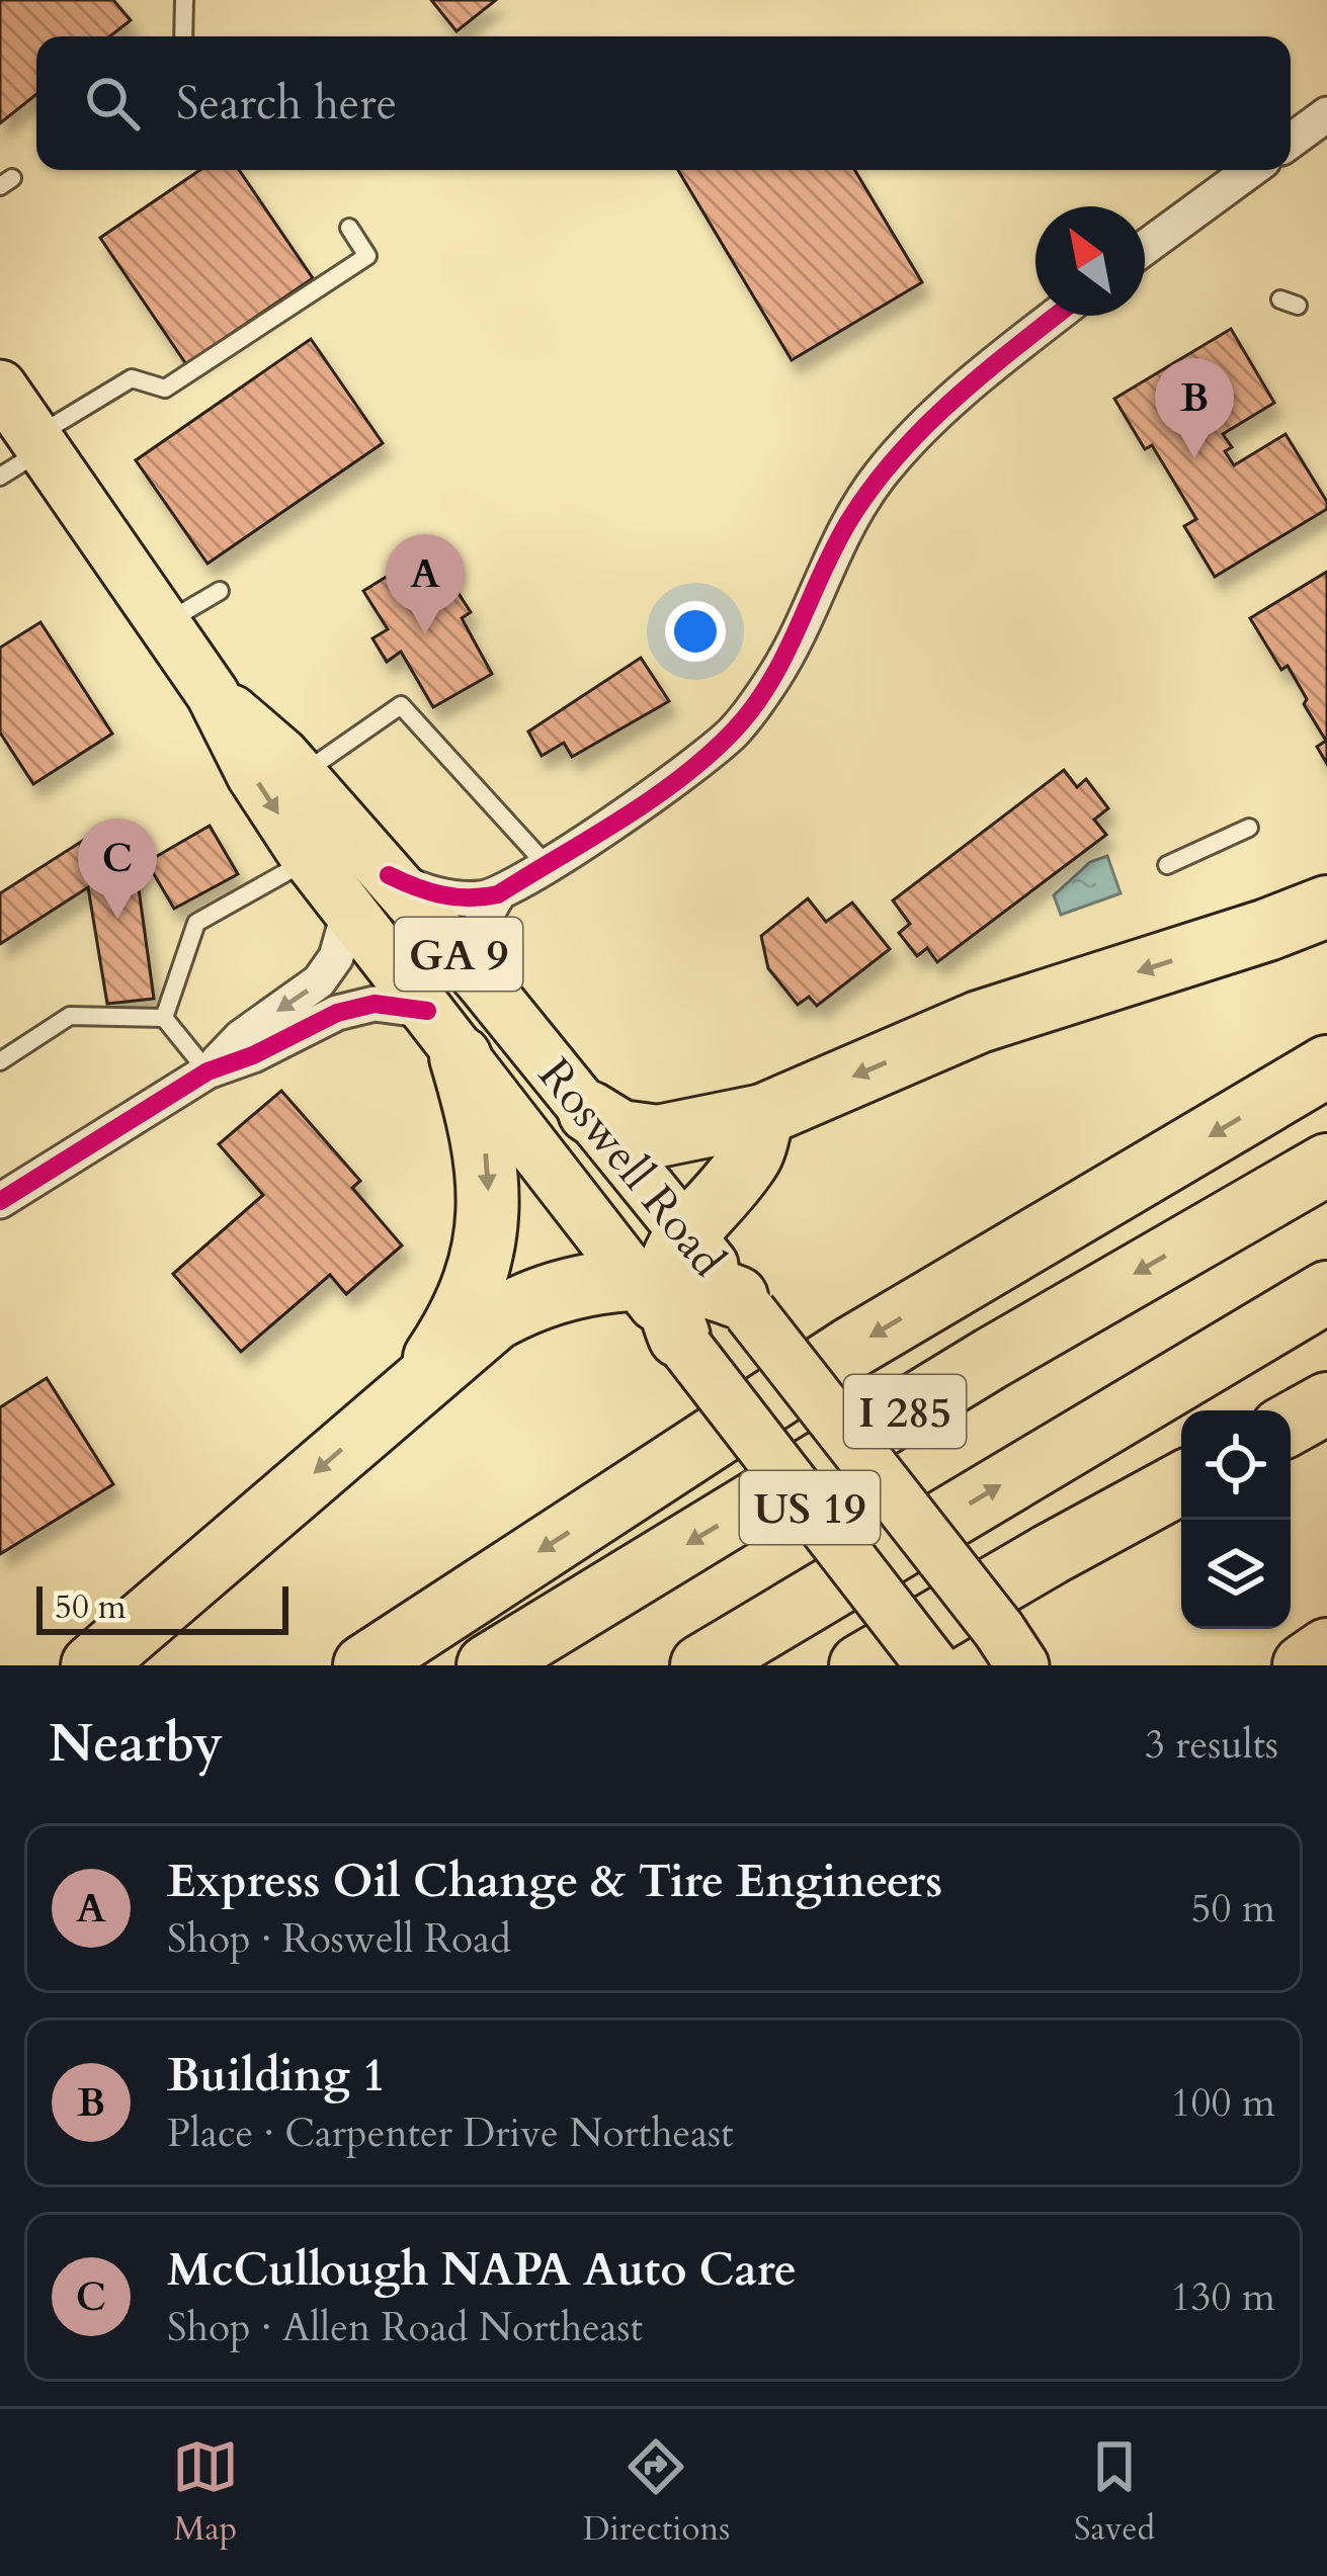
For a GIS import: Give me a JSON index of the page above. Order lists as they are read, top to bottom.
{
  "streets": {
    "highway": ["I 285"],
    "main road": ["GA 9", "Roswell Road", "US 19"]
  },
  "scale_bar": "50 m",
  "north": "top left",
  "page": {
    "search": "Search here",
    "pins": ["B", "A", "C"],
    "scale": "50 m",
    "heading": ["Nearby", "3 results"],
    "list": [
      {
        "mark": "A",
        "name": "Express Oil Change & Tire Engineers",
        "note": "Shop · Roswell Road",
        "value": "50 m"
      },
      {
        "mark": "B",
        "name": "Building 1",
        "note": "Place · Carpenter Drive Northeast",
        "value": "100 m"
      },
      {
        "mark": "C",
        "name": "McCullough NAPA Auto Care",
        "note": "Shop · Allen Road Northeast",
        "value": "130 m"
      }
    ],
    "nav": ["Map", "Directions", "Saved"]
  }
}
